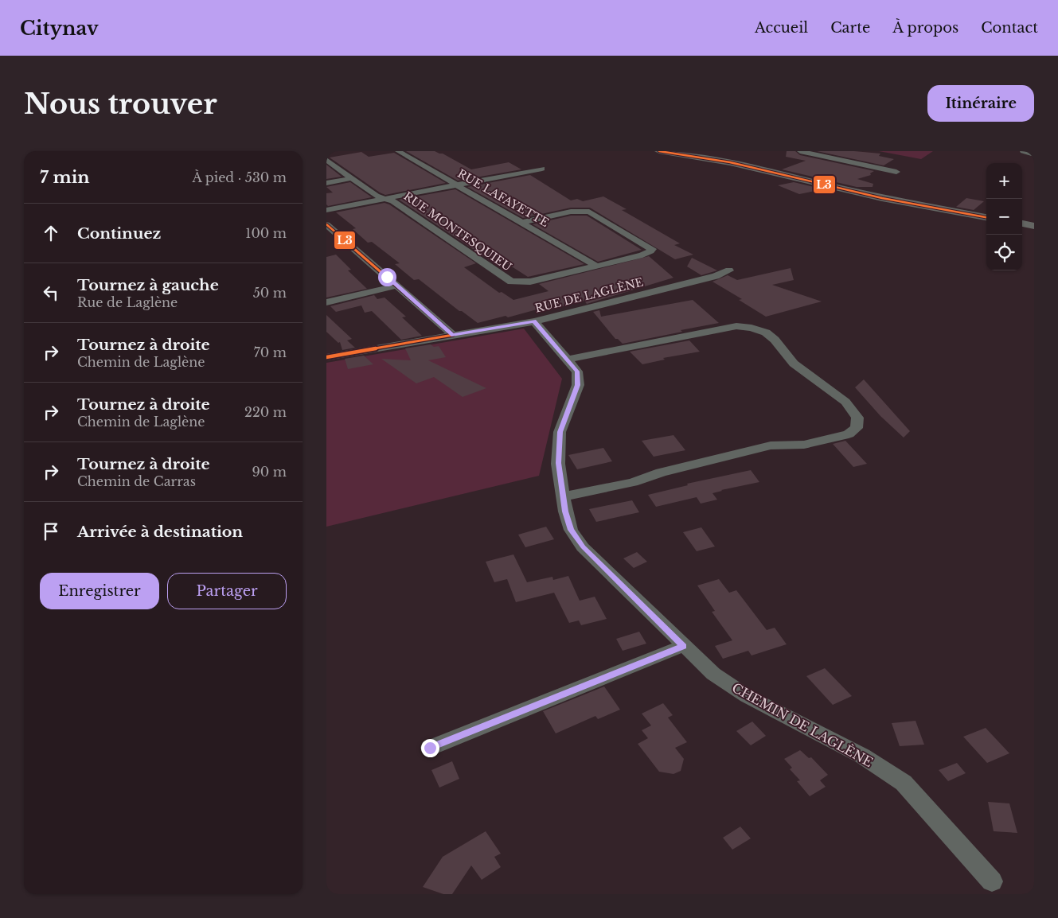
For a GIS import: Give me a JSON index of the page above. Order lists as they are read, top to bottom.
{
  "streets": {
    "street": [
      "RUE LAFAYETTE",
      "RUE MONTESQUIEU",
      "RUE DE LAGLÈNE",
      "CHEMIN DE LAGLÈNE"
    ]
  },
  "crossings": [
    ["RUE DE LAGLÈNE", "CHEMIN DE LAGLÈNE"]
  ],
  "lines": ["transit line L3"],
  "page": {
    "header": "Citynav",
    "nav": [
      "Accueil",
      "Carte",
      "À propos",
      "Contact"
    ],
    "buttons": [
      "Itinéraire",
      ["Enregistrer", "Partager"]
    ],
    "title": "Nous trouver",
    "heading": ["7 min", "À pied · 530 m"],
    "map_buttons": ["+", "−"],
    "list": [
      ["Continuez", "100 m"],
      ["Tournez à gauche", "Rue de Laglène", "50 m"],
      ["Tournez à droite", "Chemin de Laglène", "70 m"],
      ["Tournez à droite", "Chemin de Laglène", "220 m"],
      ["Tournez à droite", "Chemin de Carras", "90 m"],
      "Arrivée à destination"
    ]
  }
}
